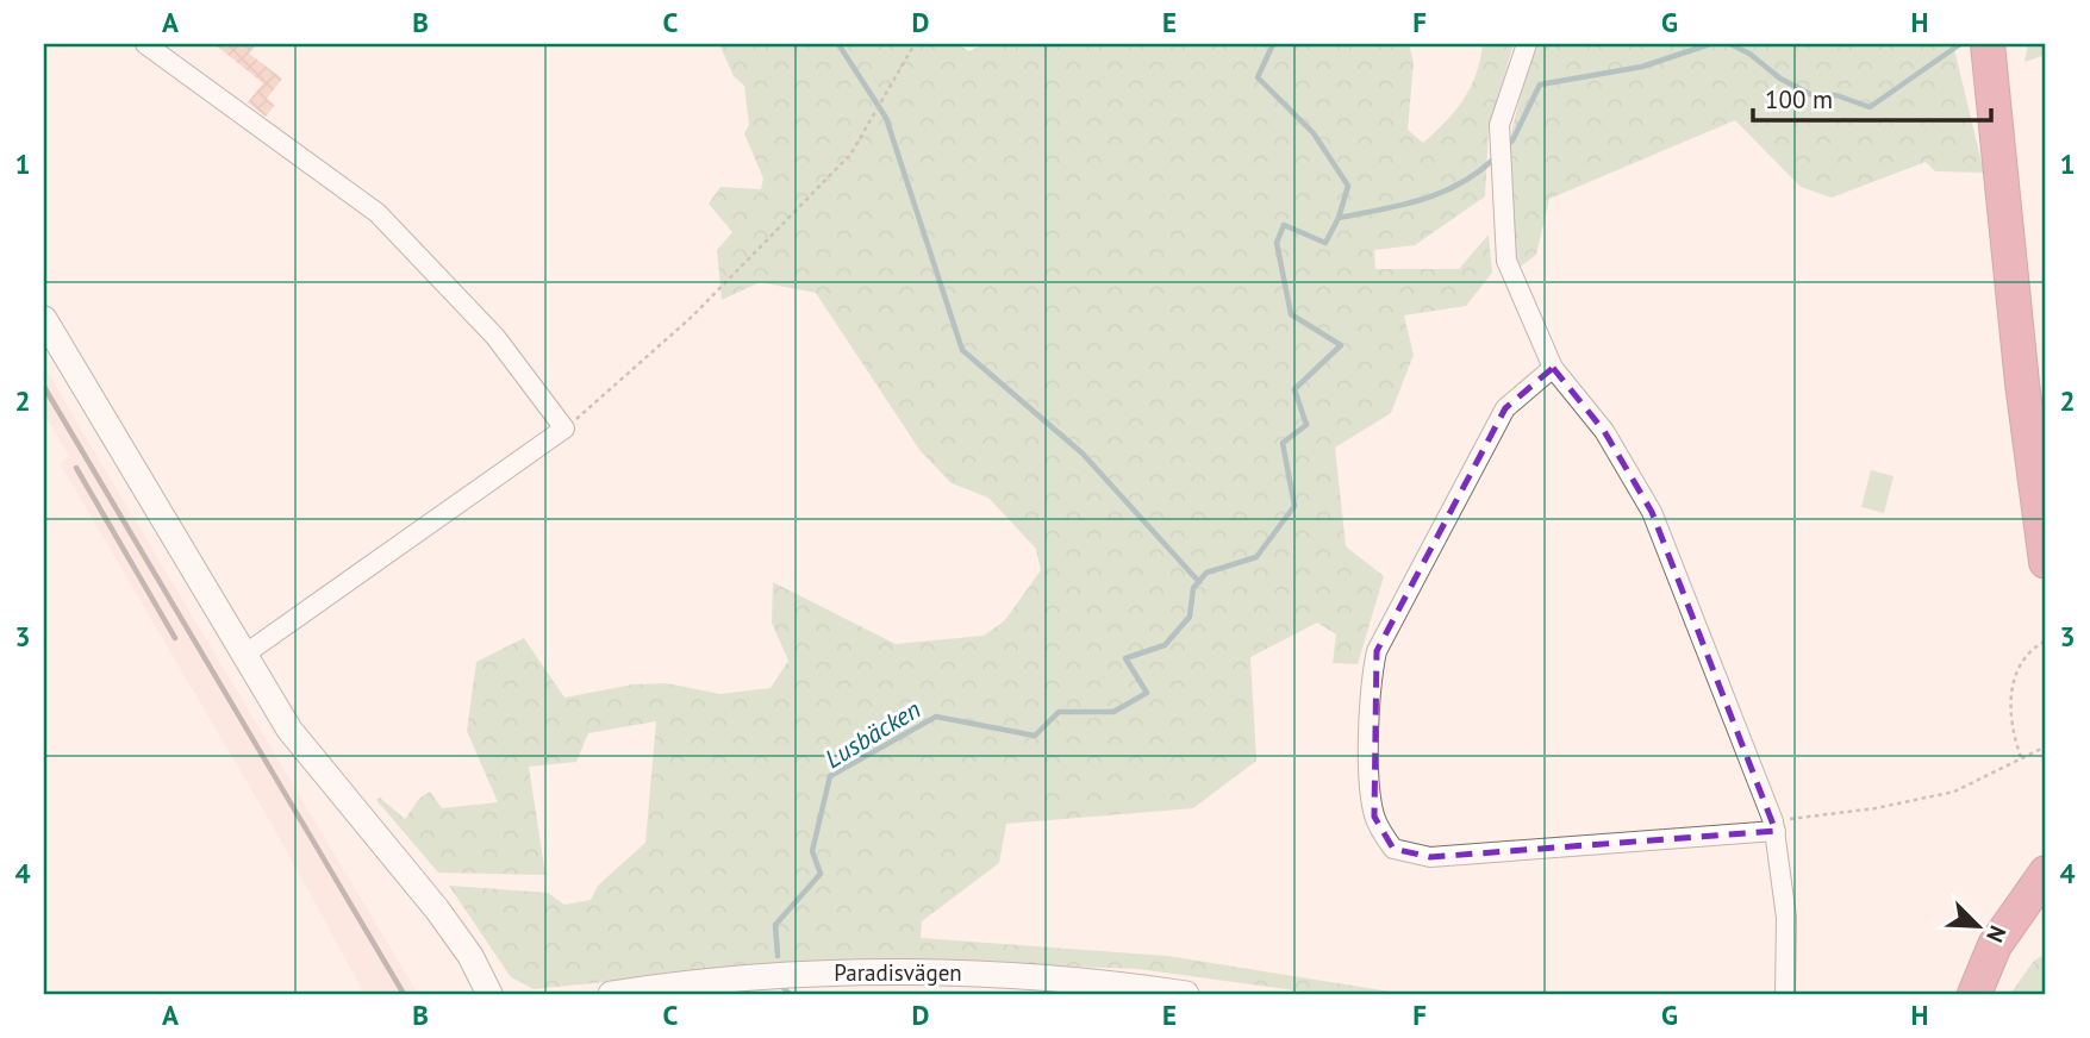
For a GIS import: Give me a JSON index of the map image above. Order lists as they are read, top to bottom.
{
  "streets": {
    "street": ["Paradisvägen"]
  },
  "water": ["Lusbäcken"],
  "scale_bar": "100 m",
  "north": "bottom right",
  "grid": {
    "columns": [
      "A",
      "B",
      "C",
      "D",
      "E",
      "F",
      "G",
      "H"
    ],
    "rows": [
      "1",
      "2",
      "3",
      "4"
    ]
  }
}
